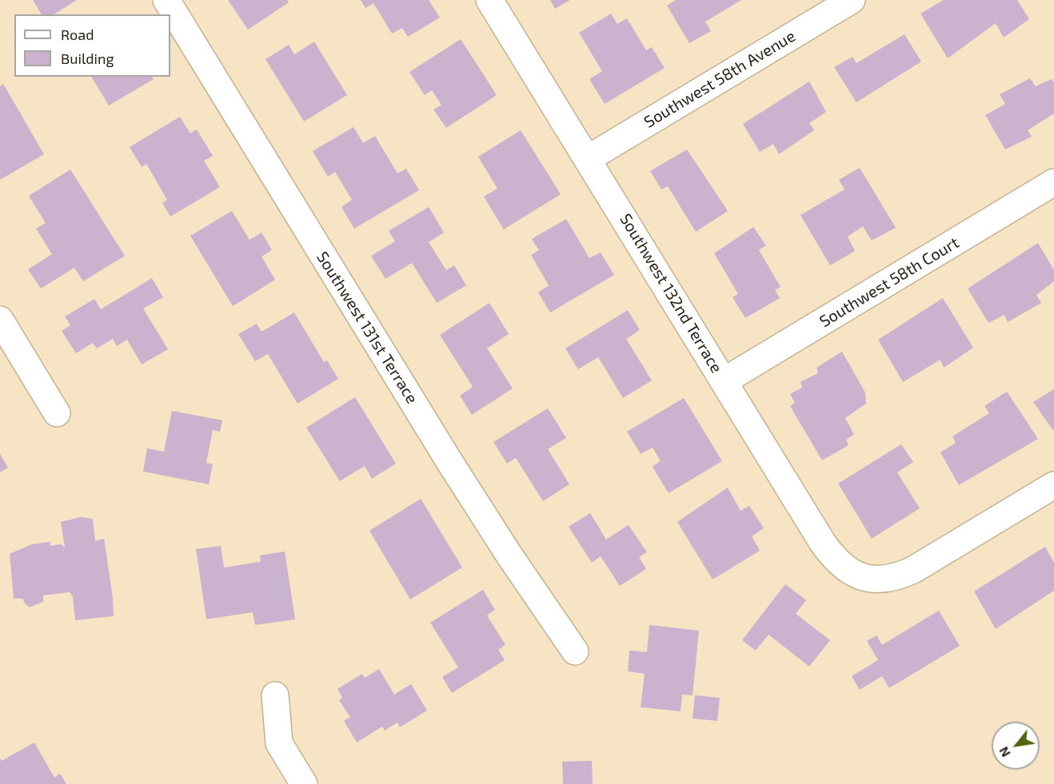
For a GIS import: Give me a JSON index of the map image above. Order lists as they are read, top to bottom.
{
  "streets": {
    "street": [
      "Southwest 58th Avenue",
      "Southwest 58th Court",
      "Southwest 132nd Terrace",
      "Southwest 131st Terrace"
    ]
  },
  "crossings": [
    ["Southwest 58th Avenue", "Southwest 132nd Terrace"],
    ["Southwest 58th Court", "Southwest 132nd Terrace"]
  ],
  "legend": ["Road", "Building"],
  "north": "bottom left"
}
